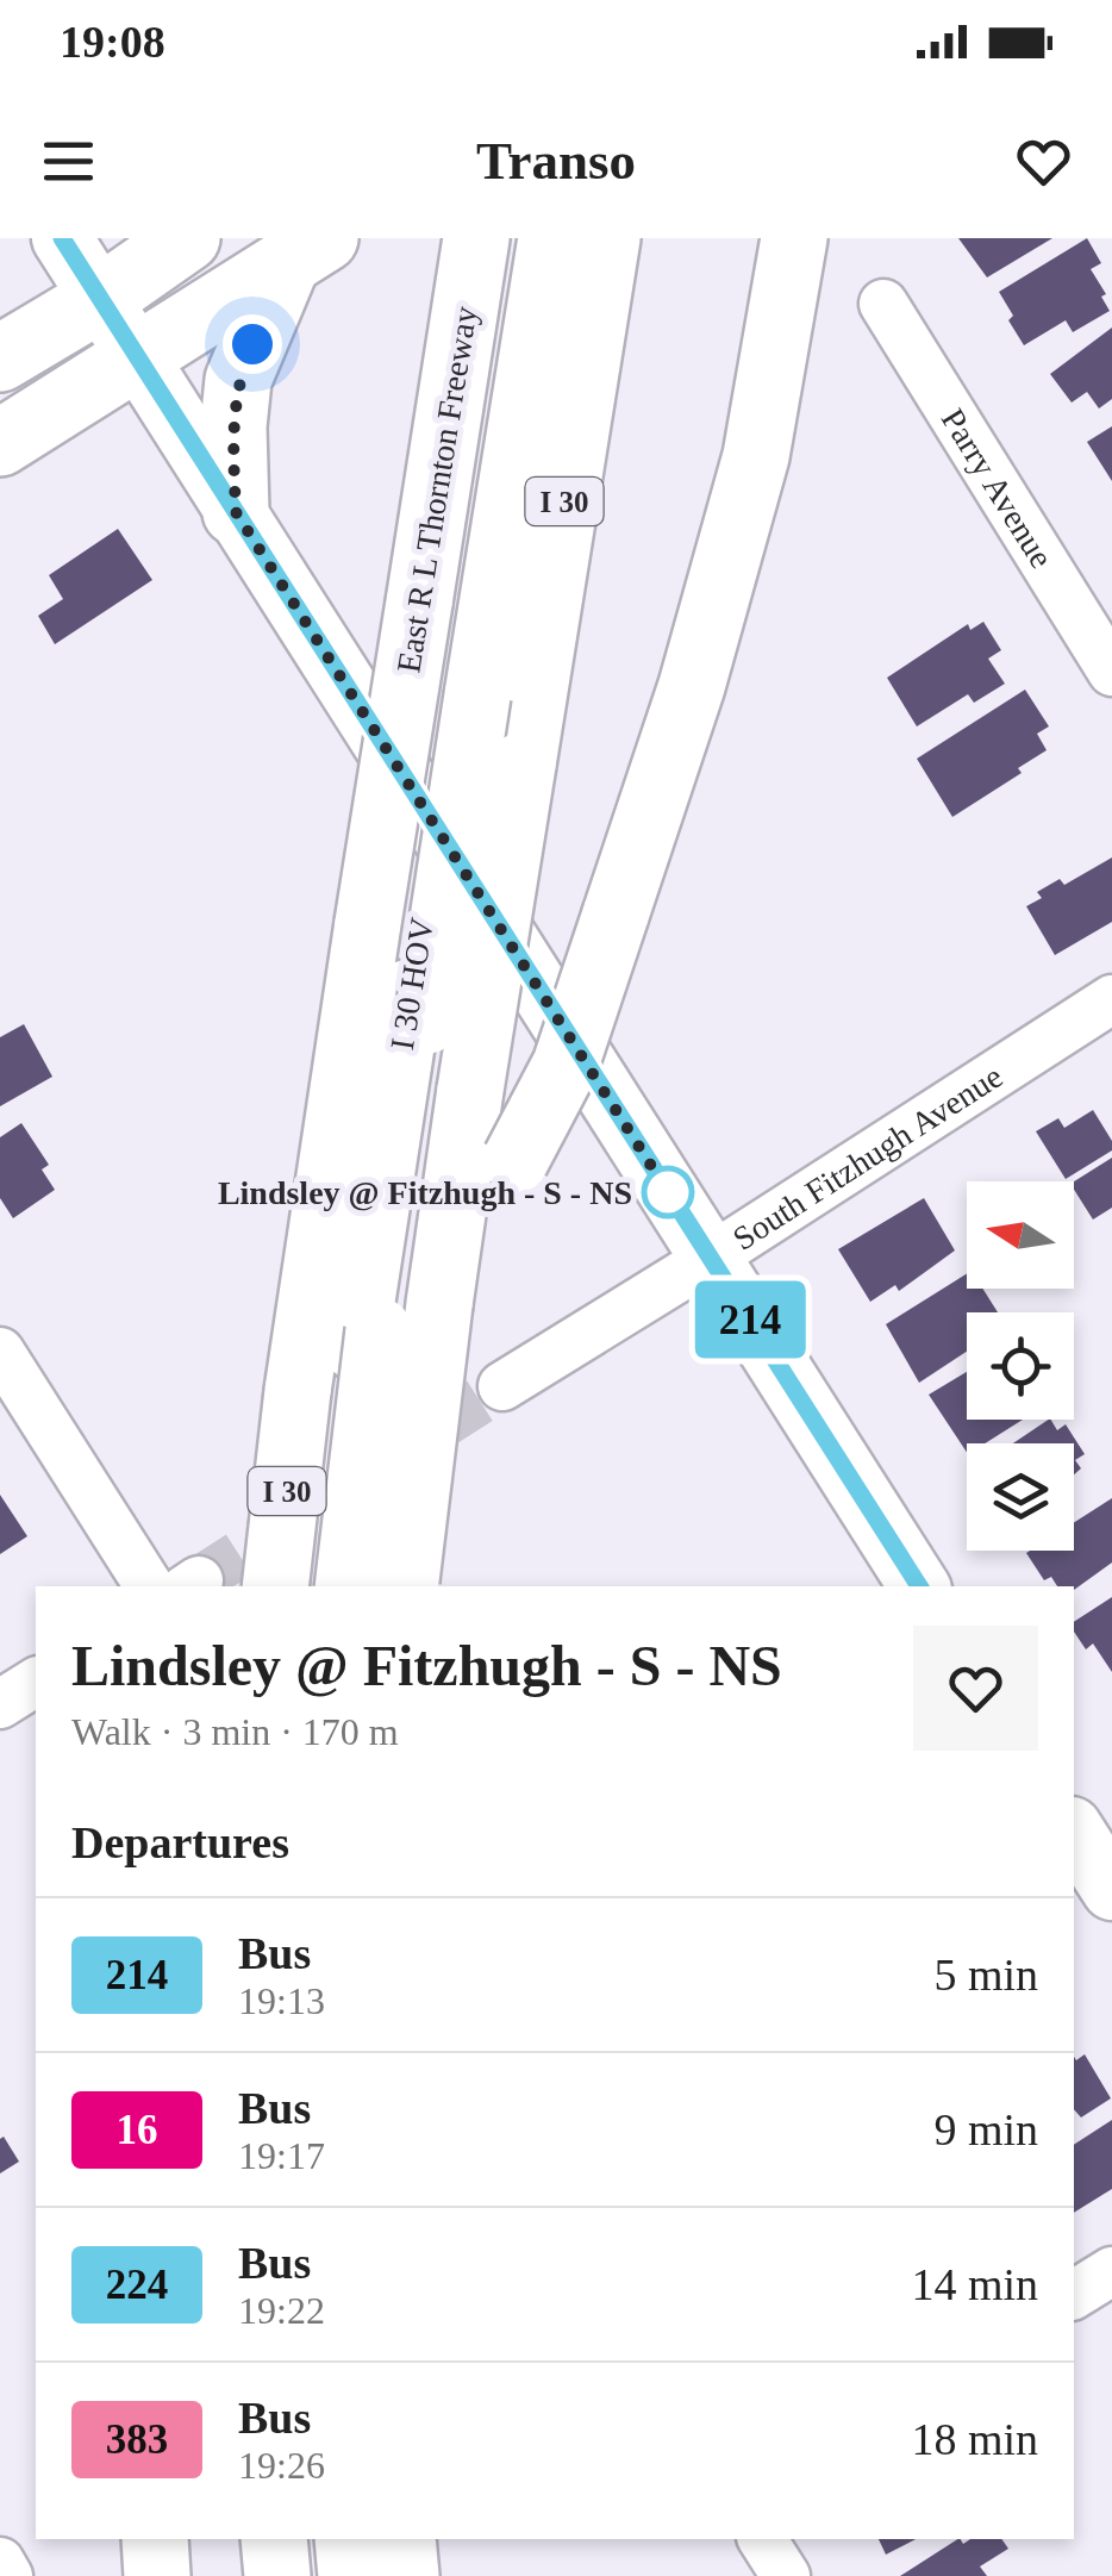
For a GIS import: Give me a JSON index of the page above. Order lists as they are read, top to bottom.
{
  "streets": {
    "main road": ["East R L Thornton Freeway", "I 30", "I 30 HOV"],
    "street": ["Parry Avenue", "South Fitzhugh Avenue"]
  },
  "crossings": [
    ["I 30", "I 30 HOV"]
  ],
  "places": ["Lindsley @ Fitzhugh - S - NS"],
  "lines": ["bus line 214"],
  "north": "left",
  "page": {
    "status": "19:08",
    "header": "Transo",
    "on_map": "214",
    "heading": [
      ["Lindsley @ Fitzhugh - S - NS", "Walk · 3 min · 170 m"],
      "Departures"
    ],
    "list": [
      {
        "mark": "214",
        "name": "Bus",
        "note": "19:13",
        "value": "5 min"
      },
      {
        "mark": "16",
        "name": "Bus",
        "note": "19:17",
        "value": "9 min"
      },
      {
        "mark": "224",
        "name": "Bus",
        "note": "19:22",
        "value": "14 min"
      },
      {
        "mark": "383",
        "name": "Bus",
        "note": "19:26",
        "value": "18 min"
      }
    ]
  }
}
